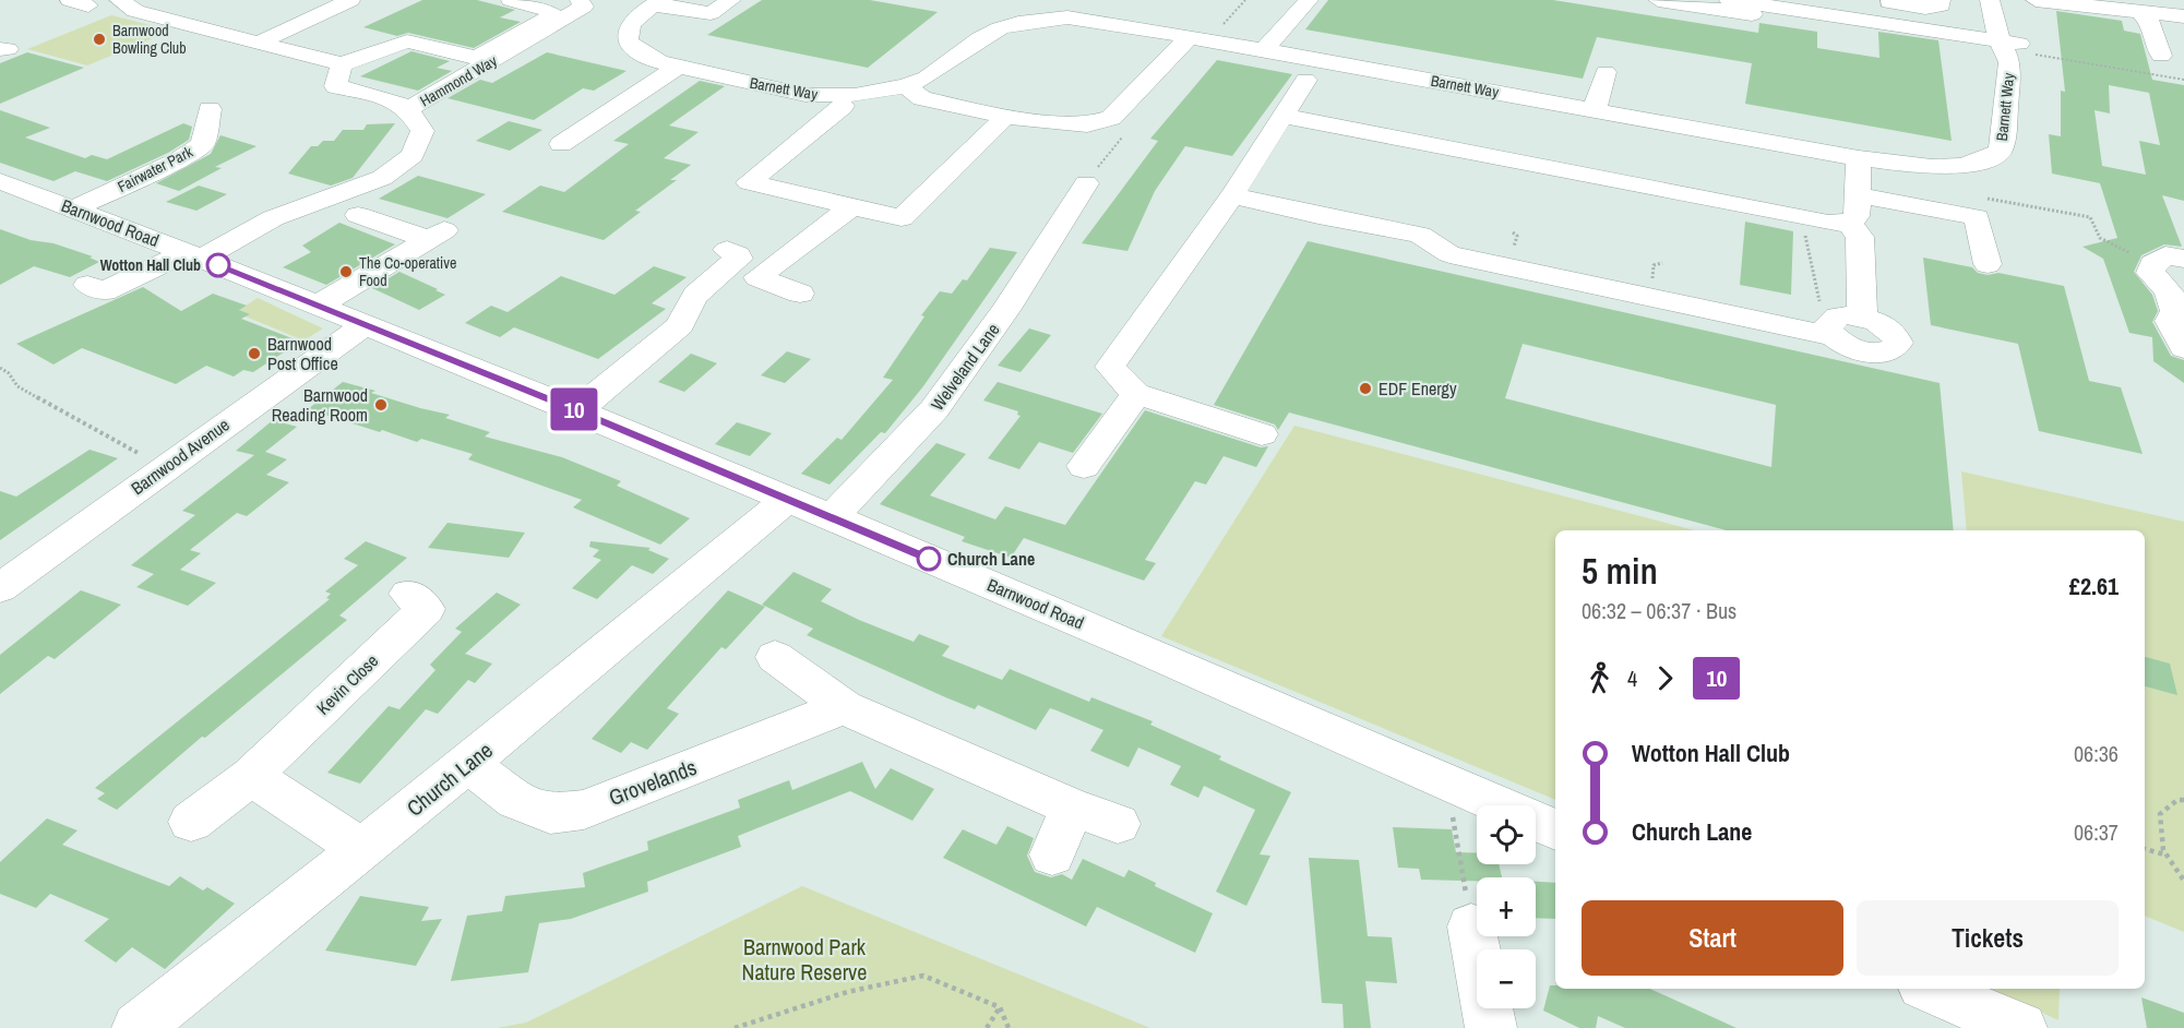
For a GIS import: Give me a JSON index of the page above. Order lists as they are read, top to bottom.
{
  "streets": {
    "street": [
      "Hammond Way",
      "Barnett Way",
      "Fairwater Park",
      "Barnwood Road",
      "Welveland Lane",
      "Barnwood Avenue",
      "Kevin Close",
      "Church Lane",
      "Grovelands"
    ]
  },
  "crossings": [
    ["Hammond Way", "Barnwood Road"],
    ["Fairwater Park", "Barnwood Road"],
    ["Barnwood Road", "Welveland Lane"],
    ["Barnwood Road", "Barnwood Avenue"],
    ["Barnwood Road", "Church Lane"],
    ["Church Lane", "Grovelands"]
  ],
  "parks": ["Barnwood Park Nature Reserve"],
  "places": [
    "Barnwood Bowling Club",
    "Wotton Hall Club",
    "The Co-operative Food",
    "Barnwood Post Office",
    "EDF Energy",
    "Barnwood Reading Room",
    "Church Lane"
  ],
  "lines": ["bus line 10"],
  "page": {
    "on_map": "10",
    "heading": ["5 min", "06:32 – 06:37 · Bus", "£2.61"],
    "legs": ["4", "10"],
    "list": [
      {
        "name": "Wotton Hall Club",
        "value": "06:36"
      },
      {
        "name": "Church Lane",
        "value": "06:37"
      }
    ],
    "map_buttons": ["+", "−"],
    "buttons": ["Start", "Tickets"]
  }
}
